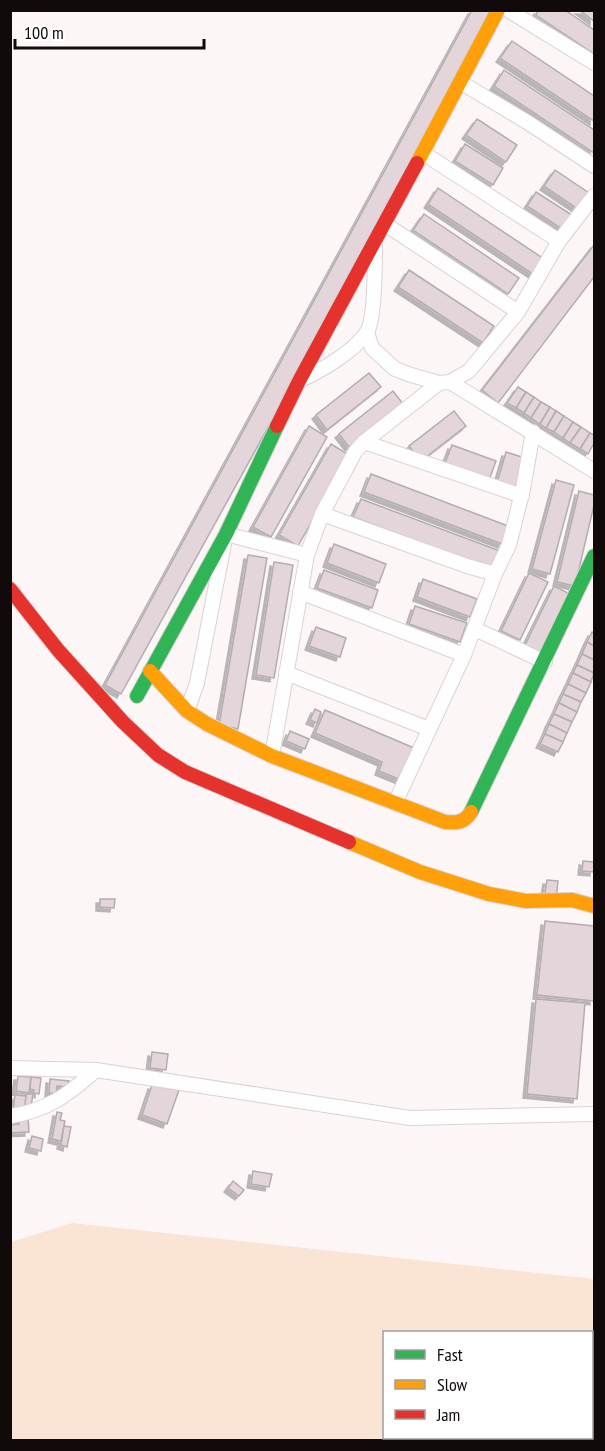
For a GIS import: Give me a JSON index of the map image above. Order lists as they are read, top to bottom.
{
  "legend": ["Fast", "Slow", "Jam"],
  "scale_bar": "100 m"
}
